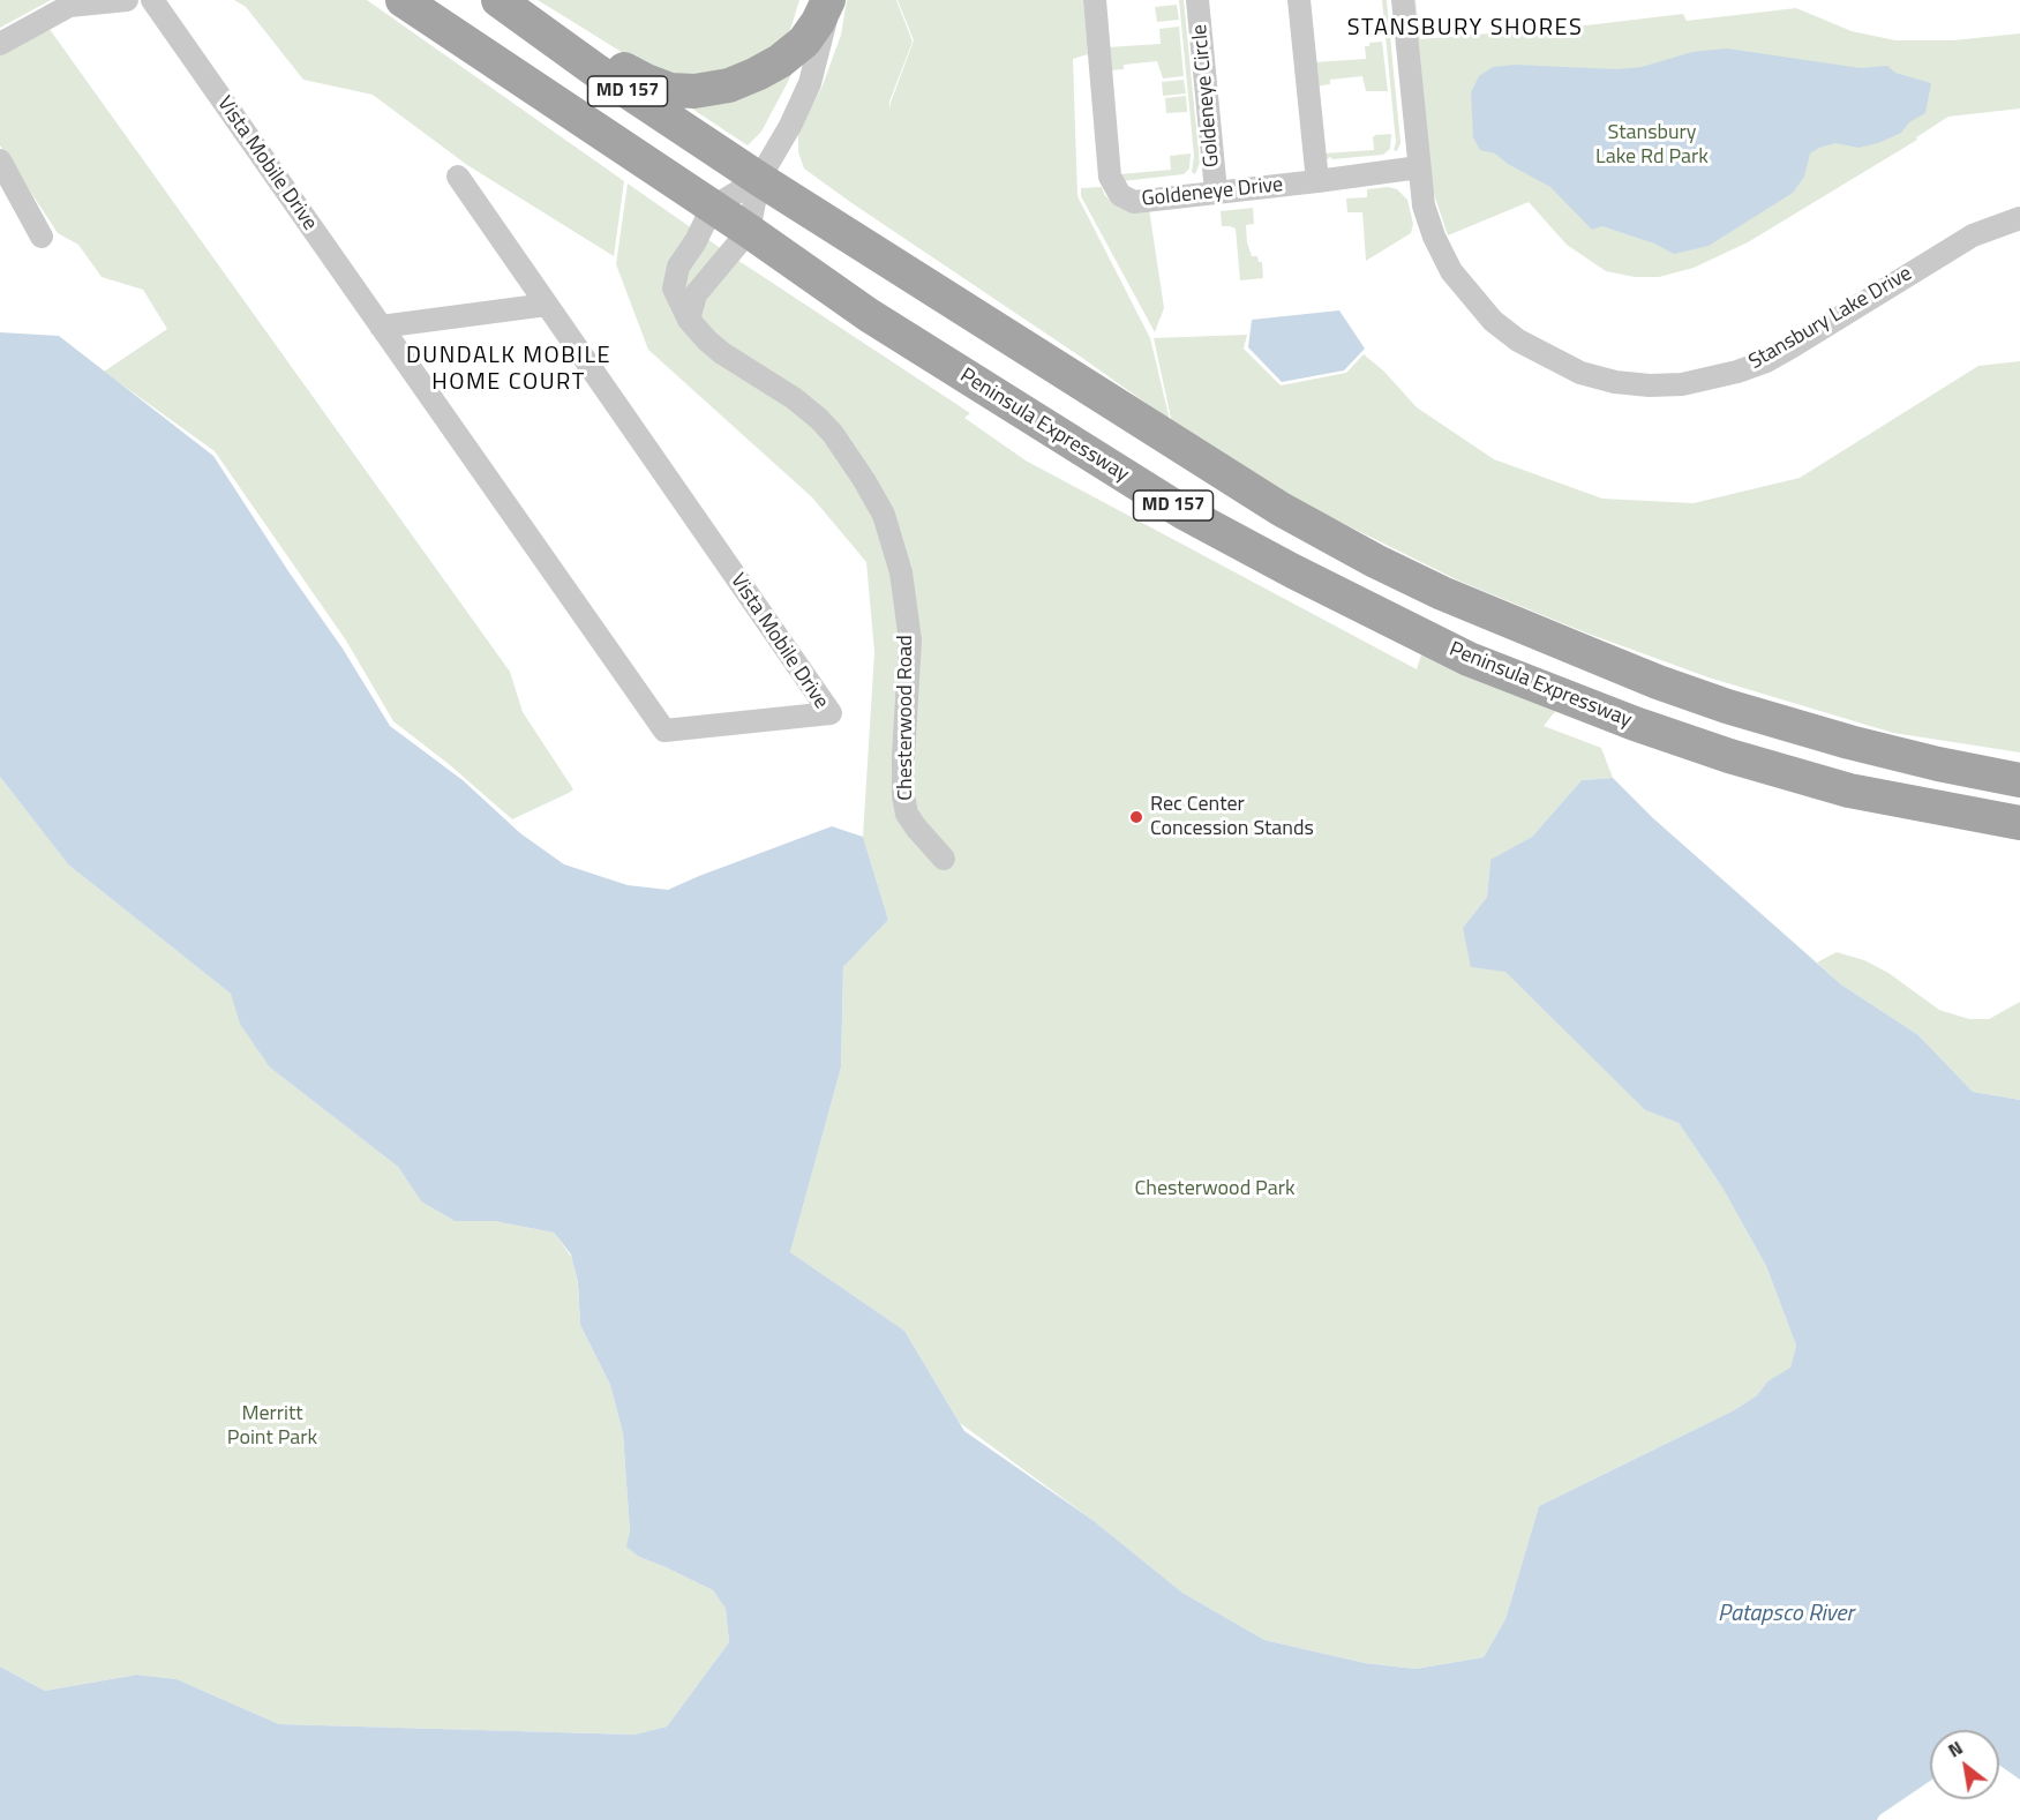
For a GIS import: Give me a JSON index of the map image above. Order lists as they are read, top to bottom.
{
  "streets": {
    "main road": ["MD 157", "Peninsula Expressway"],
    "street": [
      "Goldeneye Circle",
      "Vista Mobile Drive",
      "Goldeneye Drive",
      "Stansbury Lake Drive",
      "Chesterwood Road"
    ]
  },
  "crossings": [
    ["Goldeneye Circle", "Goldeneye Drive"],
    ["Goldeneye Drive", "Stansbury Lake Drive"],
    ["Peninsula Expressway", "Chesterwood Road"]
  ],
  "districts": ["STANSBURY SHORES", "DUNDALK MOBILE HOME COURT"],
  "water": ["Patapsco River"],
  "parks": ["Stansbury Lake Rd Park", "Chesterwood Park", "Merritt Point Park"],
  "places": ["Rec Center Concession Stands"],
  "north": "top left"
}
